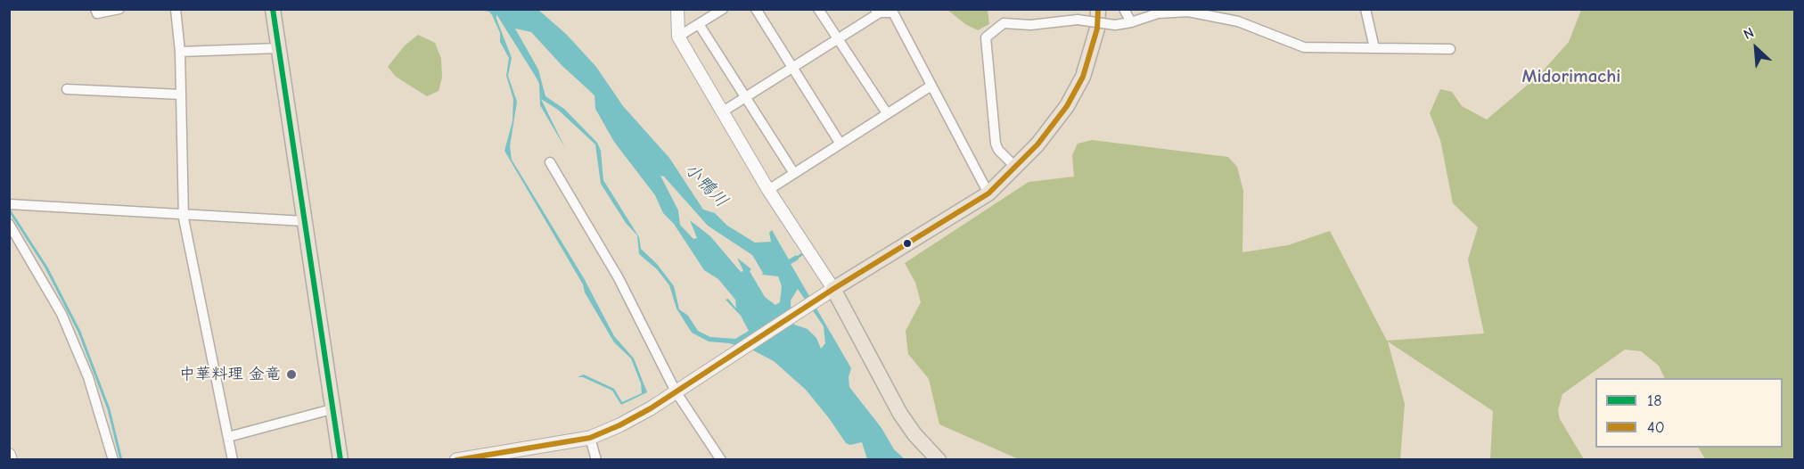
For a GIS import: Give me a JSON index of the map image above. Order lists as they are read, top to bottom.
{
  "districts": ["Midorimachi"],
  "water": ["小鴨川"],
  "places": ["中華料理 金竜"],
  "lines": ["transit line 18", "transit line 40"],
  "legend": ["18", "40"],
  "north": "top left"
}
